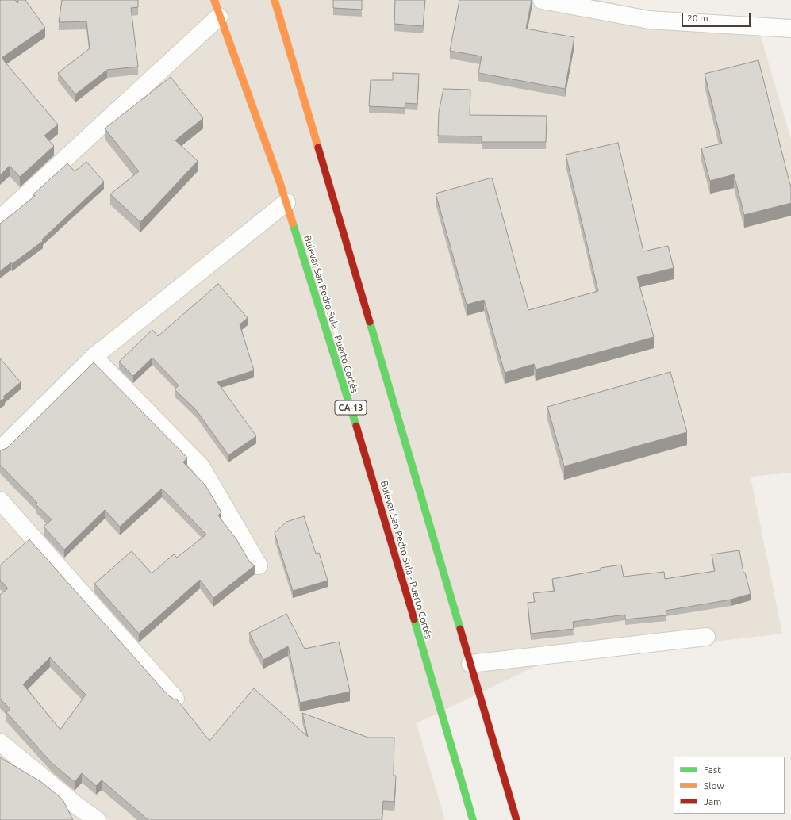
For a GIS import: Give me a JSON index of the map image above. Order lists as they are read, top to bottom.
{
  "streets": {
    "highway": ["Bulevar San Pedro Sula - Puerto Cortés", "CA-13"]
  },
  "legend": ["Fast", "Slow", "Jam"],
  "scale_bar": "20 m"
}
